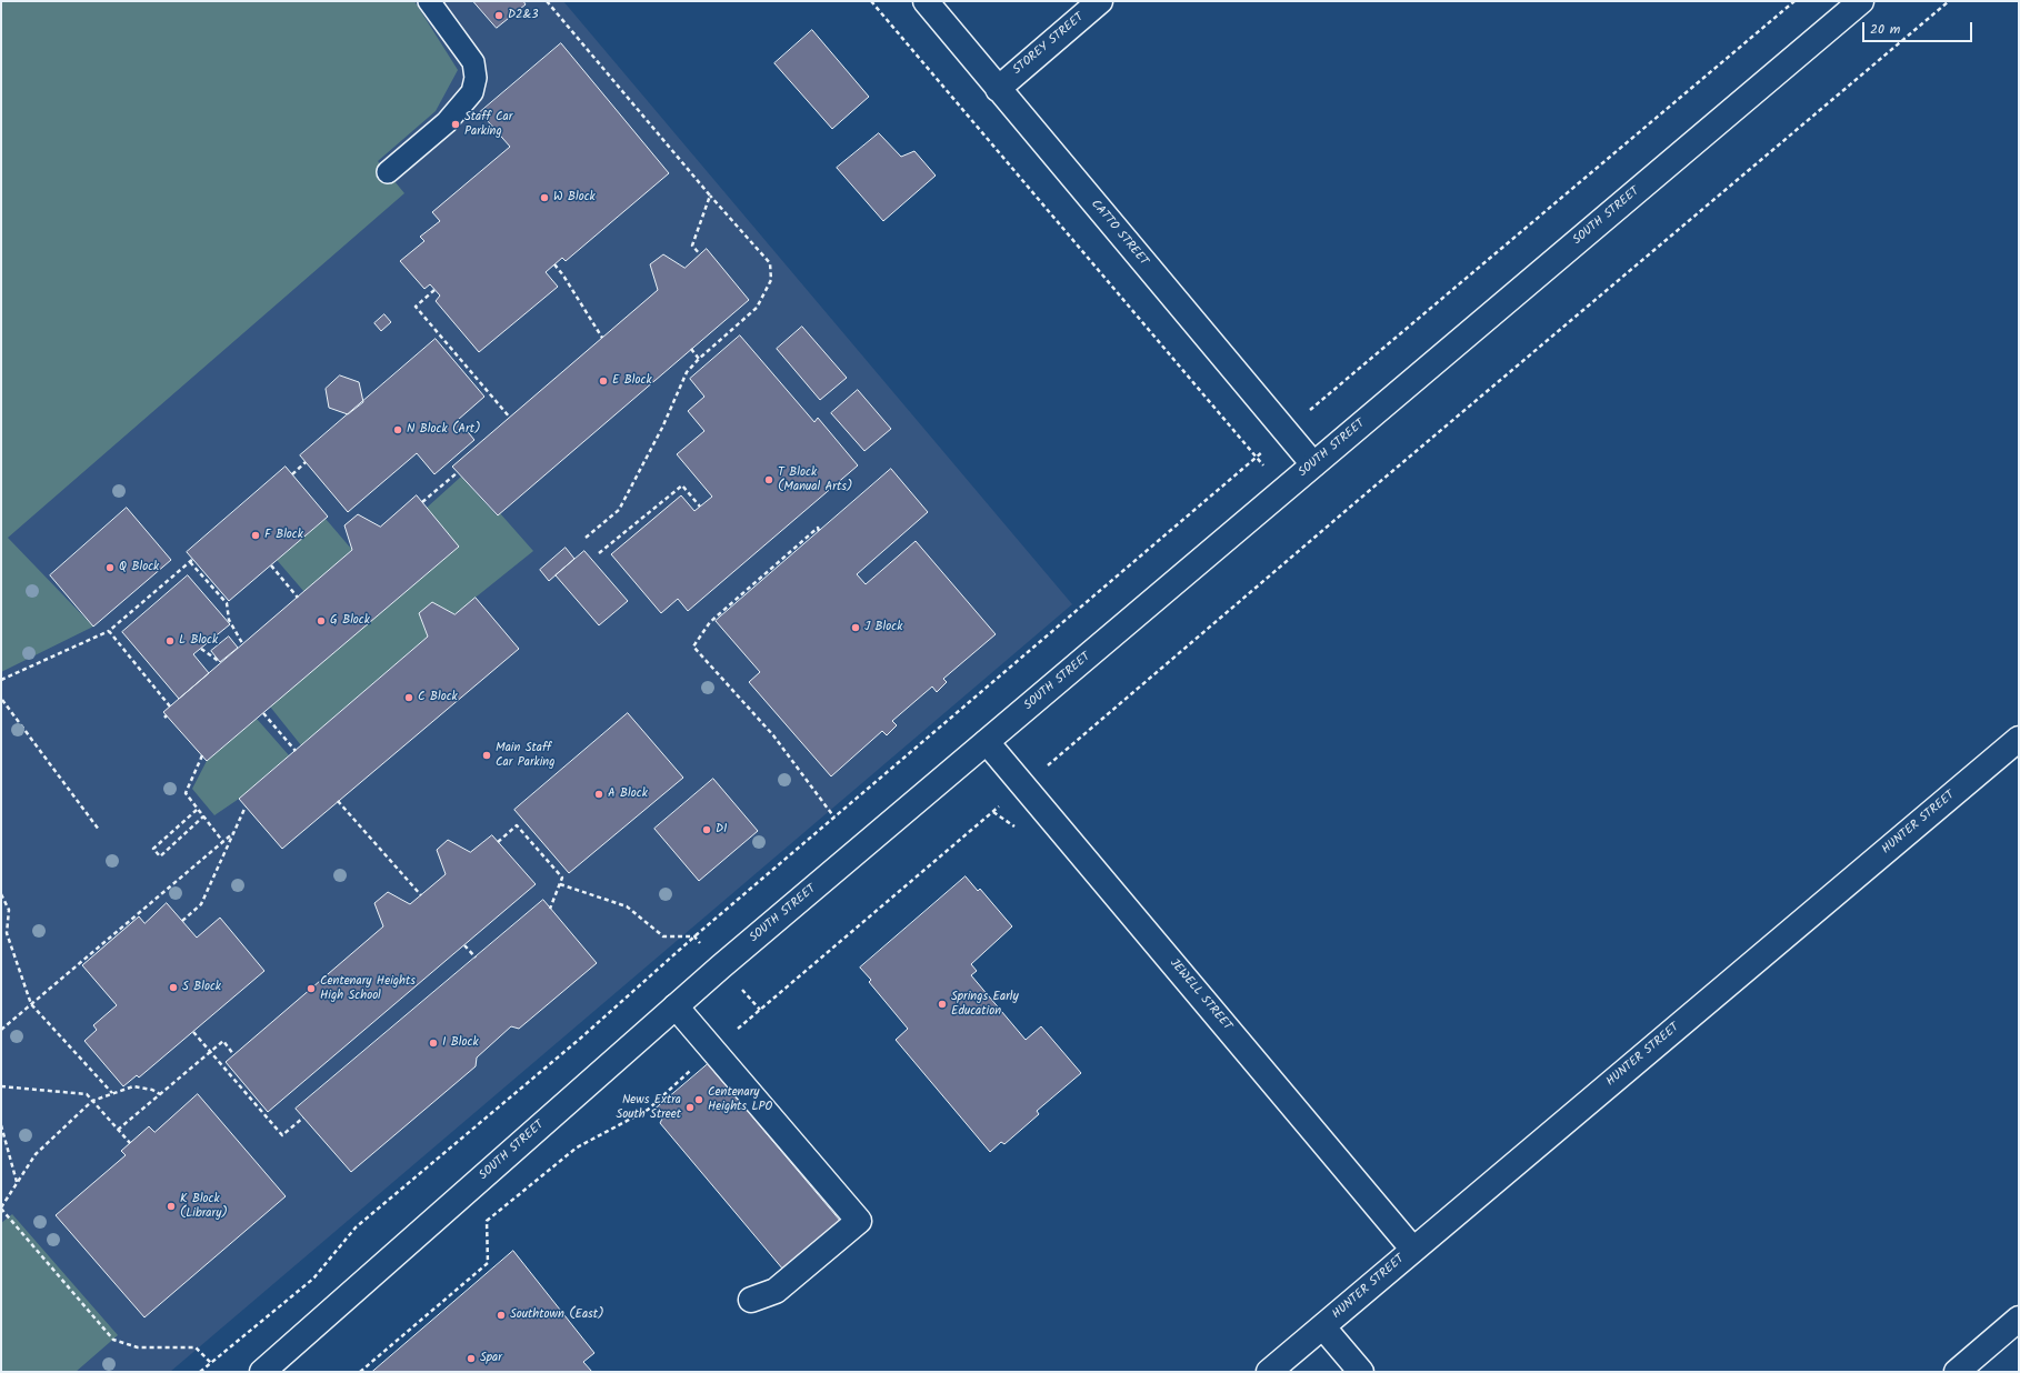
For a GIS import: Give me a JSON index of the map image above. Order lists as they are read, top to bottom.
{
  "streets": {
    "street": [
      "STOREY STREET",
      "SOUTH STREET",
      "CATTO STREET",
      "HUNTER STREET",
      "JEWELL STREET"
    ]
  },
  "crossings": [
    ["STOREY STREET", "CATTO STREET"],
    ["SOUTH STREET", "CATTO STREET"],
    ["SOUTH STREET", "JEWELL STREET"],
    ["HUNTER STREET", "JEWELL STREET"]
  ],
  "places": [
    "D2&3",
    "Staff Car Parking",
    "W Block",
    "E Block",
    "N Block (Art)",
    "T Block (Manual Arts)",
    "F Block",
    "Q Block",
    "G Block",
    "J Block",
    "L Block",
    "C Block",
    "Main Staff Car Parking",
    "A Block",
    "D1",
    "S Block",
    "Centenary Heights High School",
    "Springs Early Education",
    "I Block",
    "Centenary Heights LPO",
    "News Extra South Street",
    "K Block (Library)",
    "Southtown (East)",
    "Spar"
  ],
  "scale_bar": "20 m"
}
